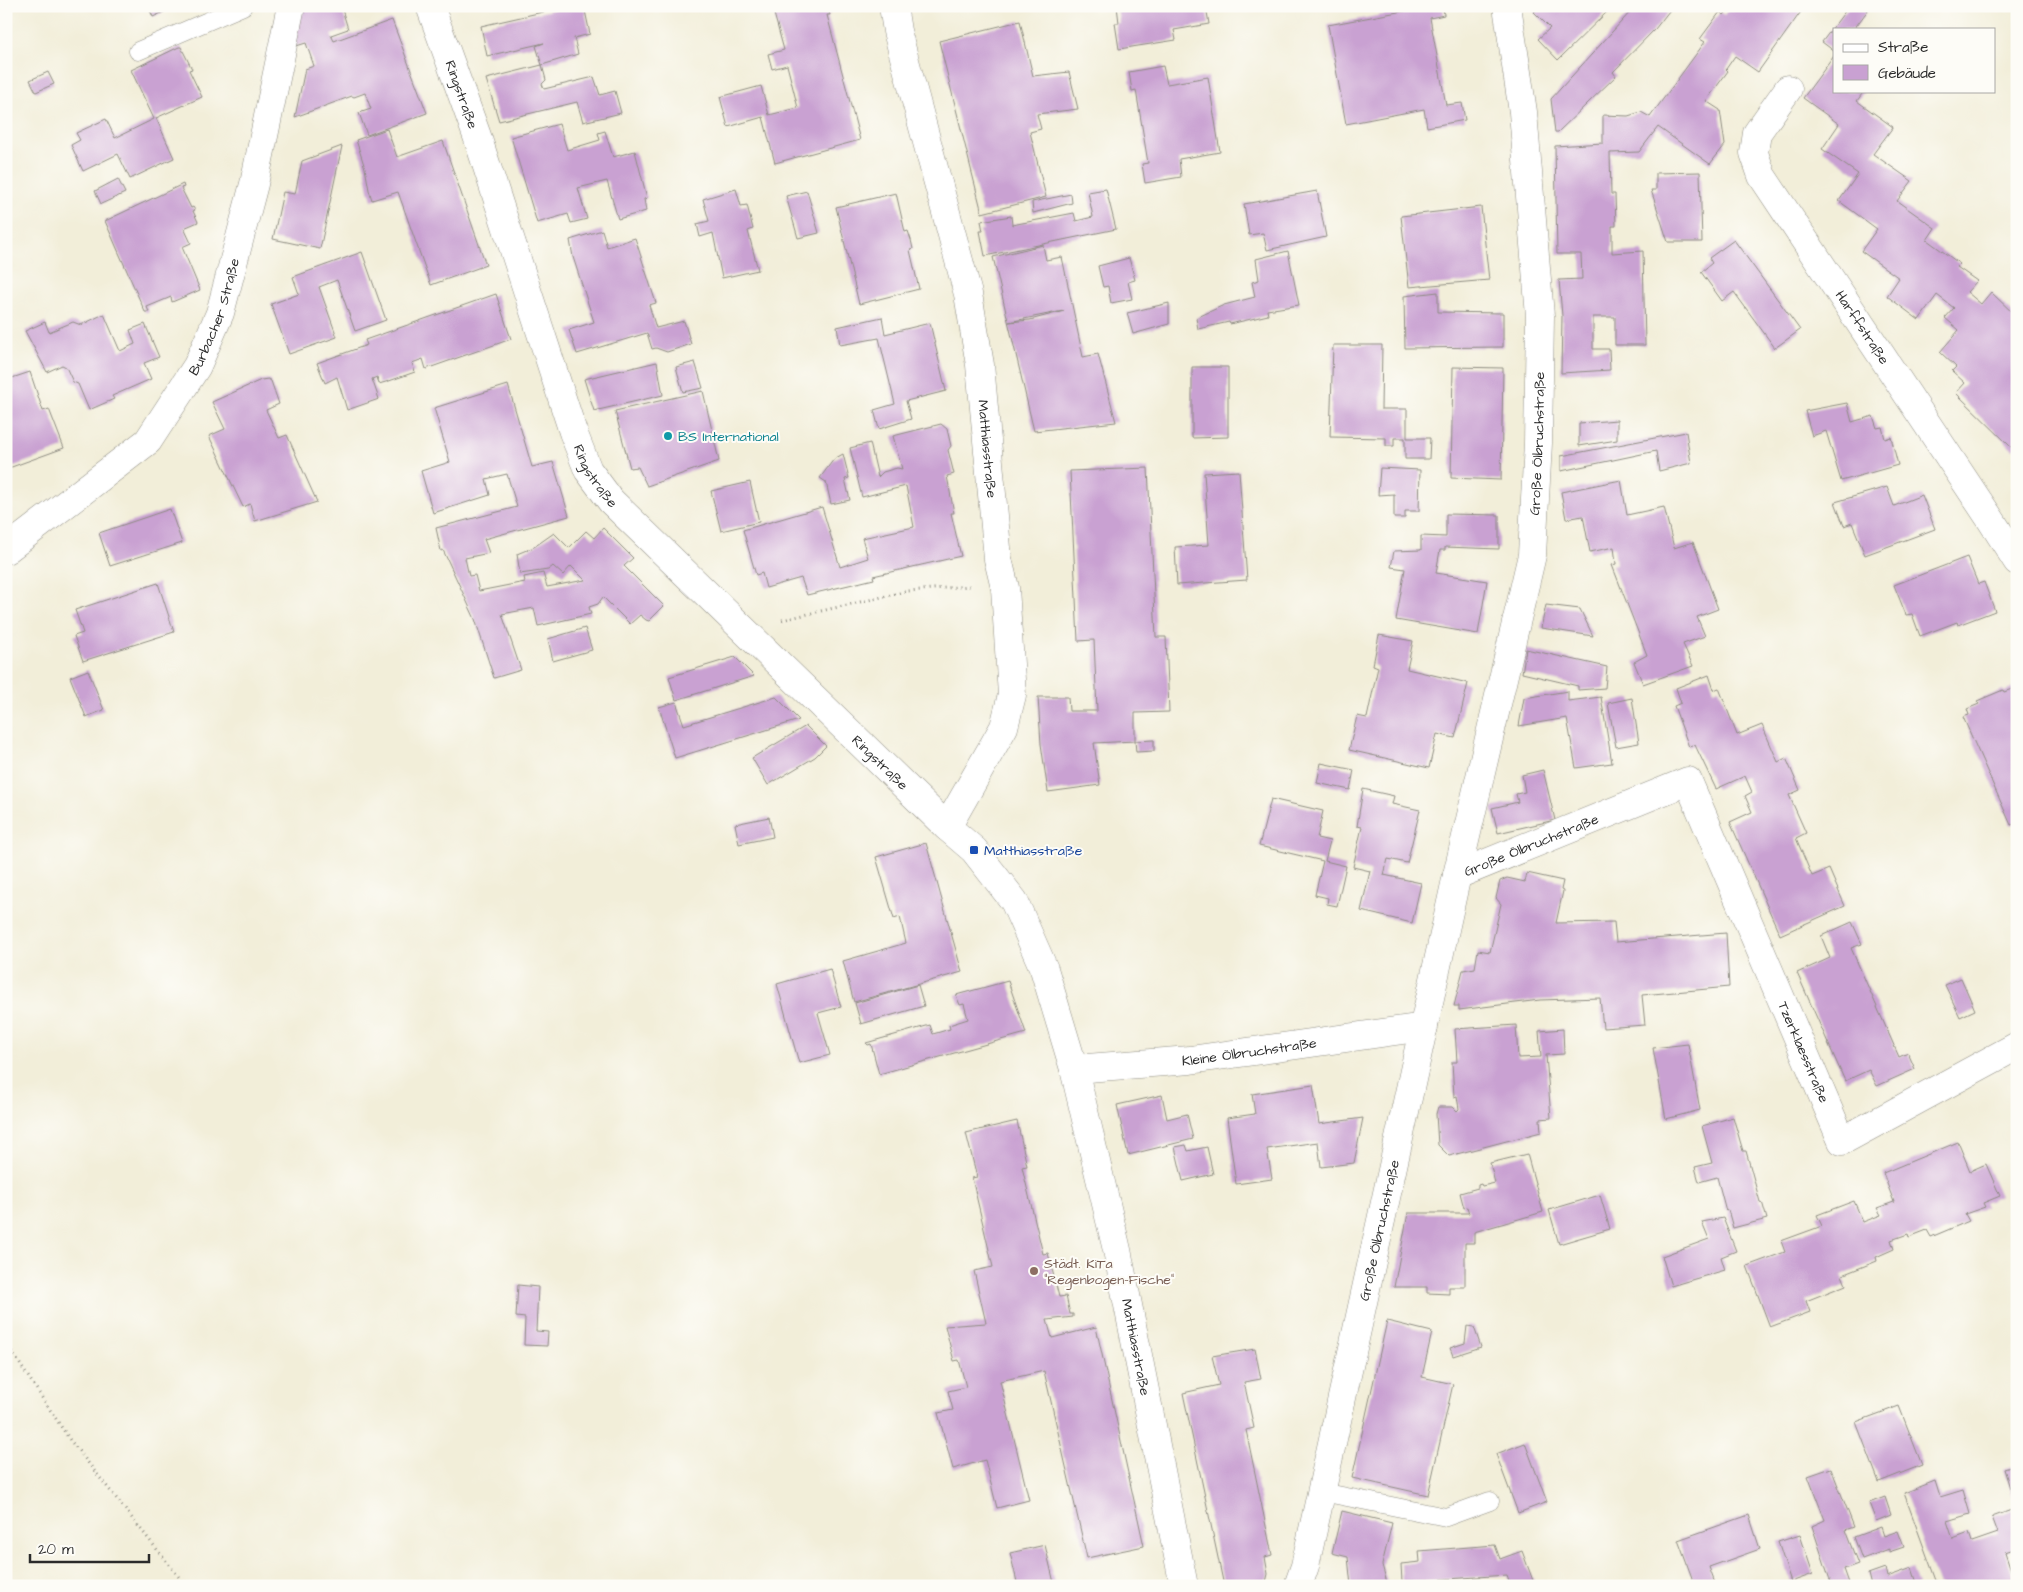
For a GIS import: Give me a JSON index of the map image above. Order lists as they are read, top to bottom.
{
  "streets": {
    "street": [
      "Ringstraße",
      "Burbacher Straße",
      "Harffstraße",
      "Große Ölbruchstraße",
      "Matthiasstraße",
      "Kleine Ölbruchstraße",
      "Tzerklaesstraße"
    ]
  },
  "crossings": [
    ["Ringstraße", "Matthiasstraße"],
    ["Große Ölbruchstraße", "Kleine Ölbruchstraße"],
    ["Große Ölbruchstraße", "Tzerklaesstraße"],
    ["Matthiasstraße", "Kleine Ölbruchstraße"]
  ],
  "places": {
    "other": ["BS International", "Städt. KiTa \"Regenbogen-Fische\""],
    "transit": ["Matthiasstraße"]
  },
  "legend": ["Straße", "Gebäude"],
  "scale_bar": "20 m"
}
